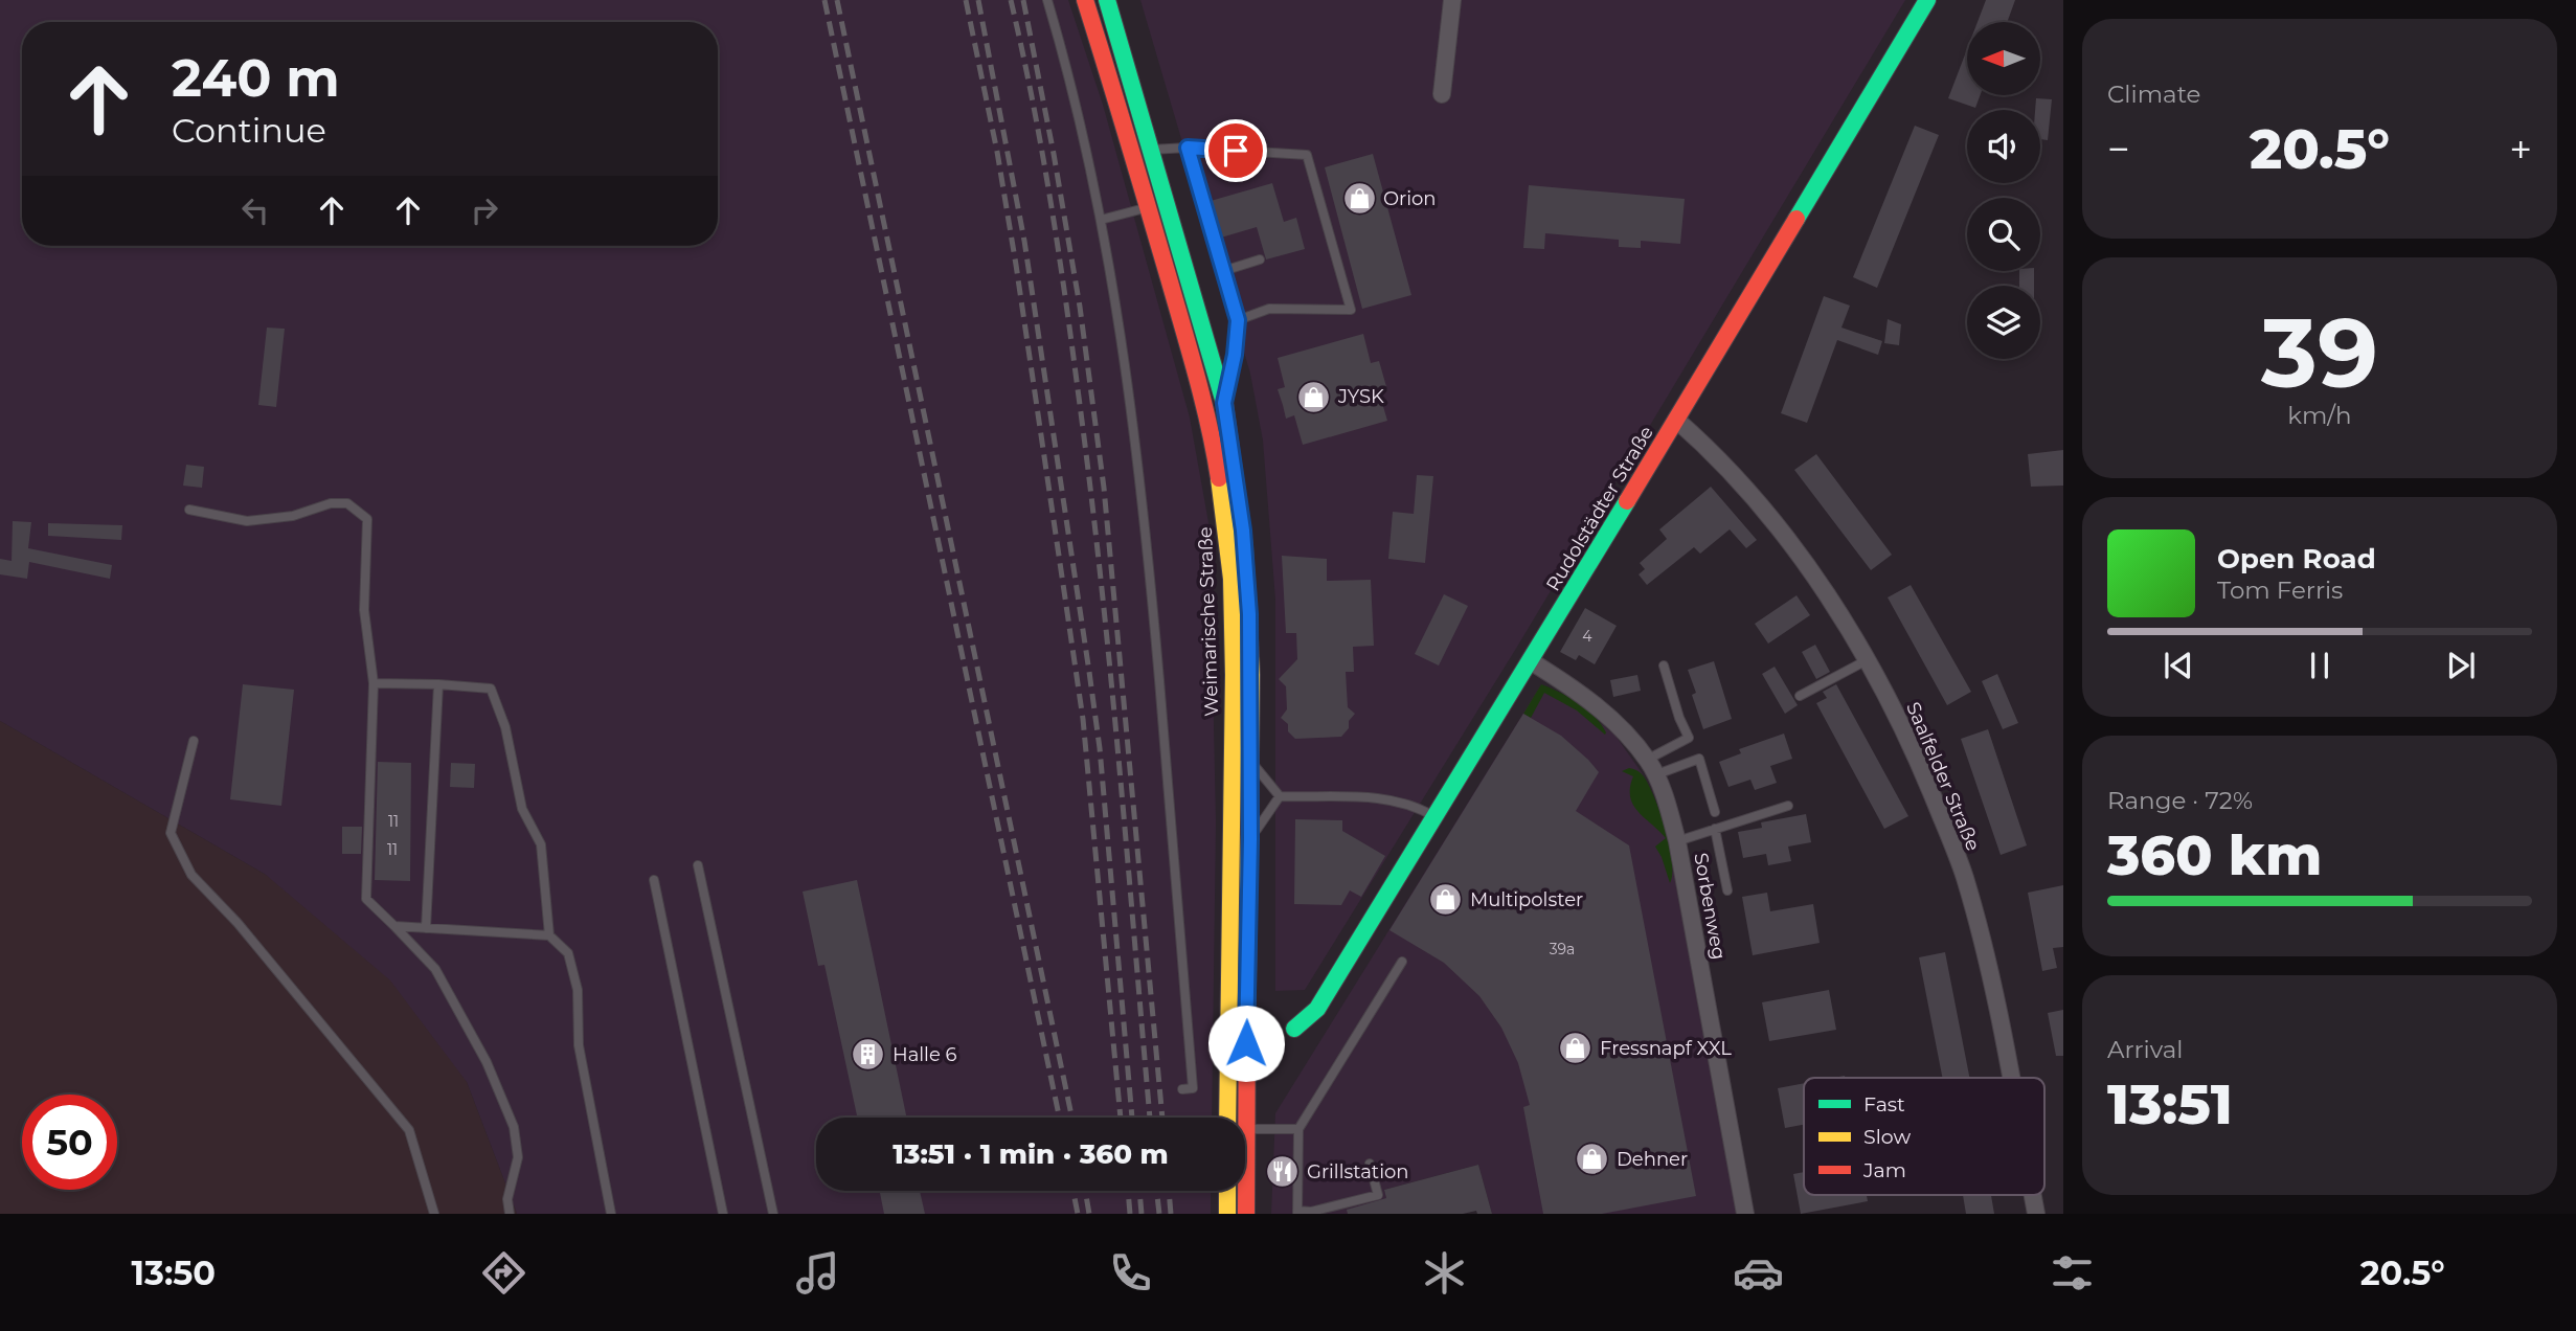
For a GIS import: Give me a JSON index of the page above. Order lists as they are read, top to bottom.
{
  "streets": {
    "main road": ["Rudolstädter Straße", "Weimarische Straße"],
    "street": ["Saalfelder Straße", "Sorbenweg"]
  },
  "crossings": [
    ["Rudolstädter Straße", "Saalfelder Straße"],
    ["Rudolstädter Straße", "Sorbenweg"]
  ],
  "places": {
    "shop": [
      "Orion",
      "JYSK",
      "Multipolster",
      "Fressnapf XXL",
      "Dehner"
    ],
    "building": ["Halle 6"],
    "restaurant": ["Grillstation"]
  },
  "house_numbers": [
    "4",
    "11",
    "11",
    "39a"
  ],
  "legend": ["Fast", "Slow", "Jam"],
  "north": "left",
  "page": {
    "tile": [
      "Climate",
      ["39", "km/h"],
      ["Range · 72%", "360 km"],
      ["Arrival", "13:51"]
    ],
    "turn": ["240 m", "Continue"],
    "heat": ["−", "20.5°", "+"],
    "song": ["Open Road", "Tom Ferris"],
    "limit": "50",
    "trip": "13:51 · 1 min · 360 m",
    "tabs": ["13:50", "20.5°"]
  }
}
